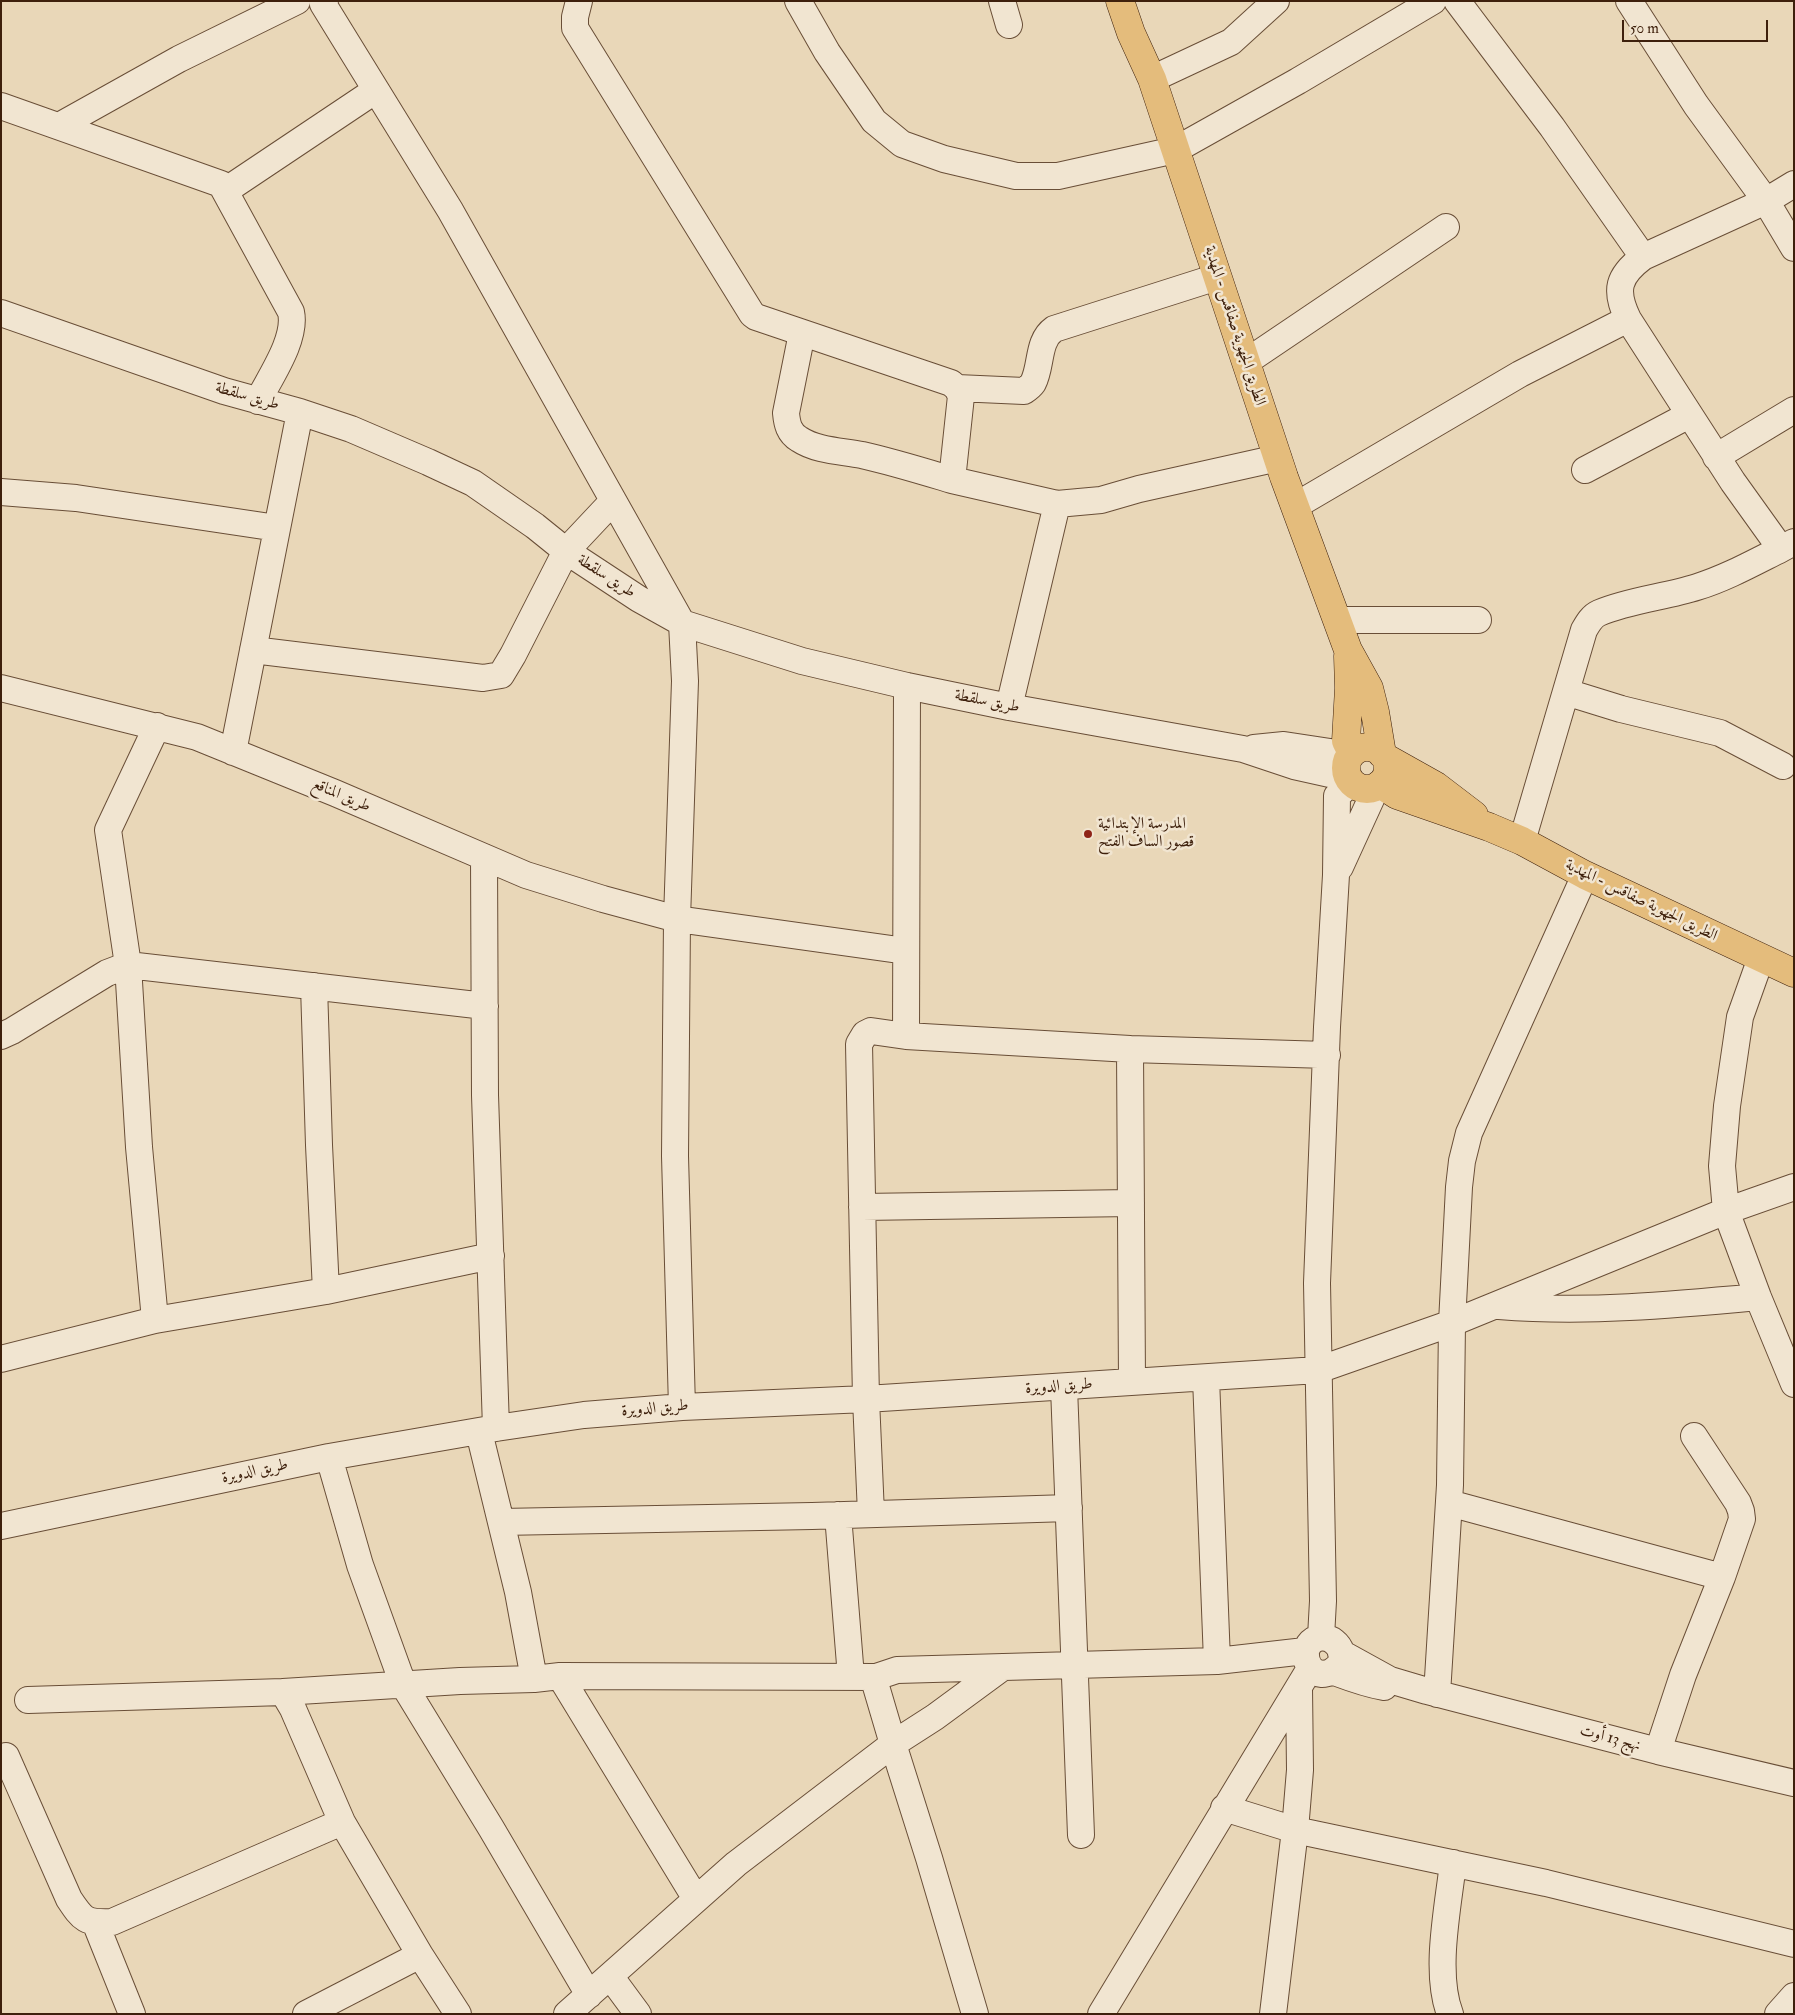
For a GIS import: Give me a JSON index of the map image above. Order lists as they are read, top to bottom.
{
  "streets": {
    "main road": ["الطريق الجهوية صفاقس - المهدية"],
    "street": [
      "طريق سلقطة",
      "طريق المناقع",
      "طريق الدويرة",
      "نهج 13 أوت"
    ]
  },
  "crossings": [
    ["الطريق الجهوية صفاقس - المهدية", "طريق سلقطة"]
  ],
  "places": ["المدرسة الإبتدائية قصور الساف الفتح"],
  "scale_bar": "50 m"
}
